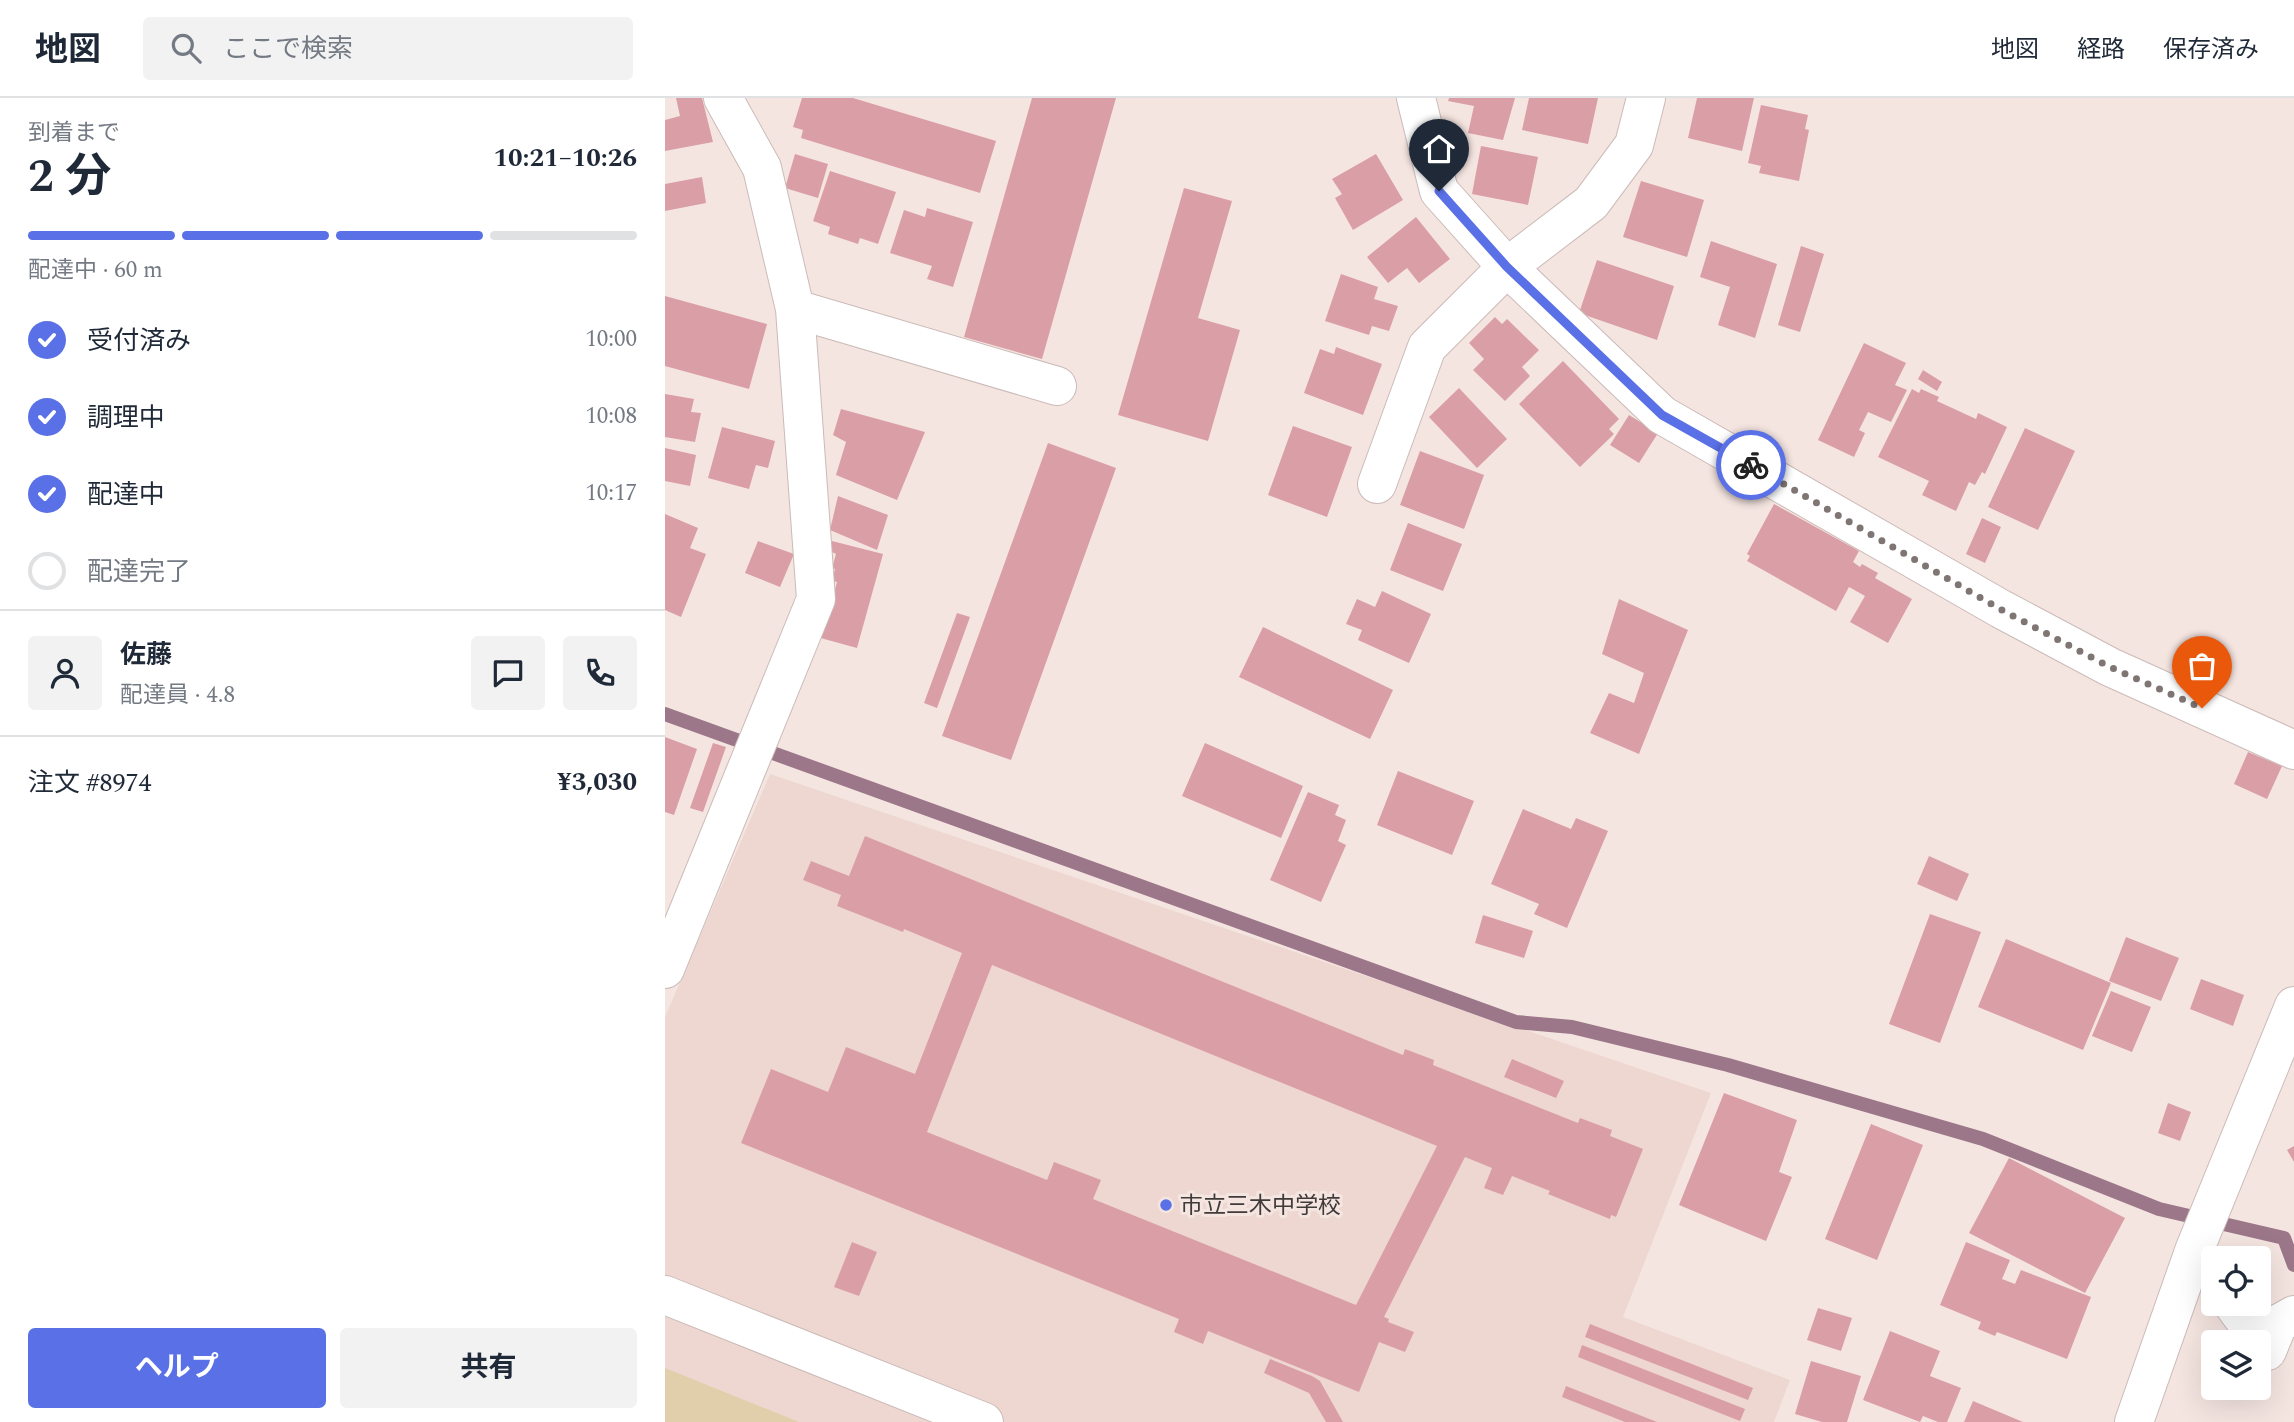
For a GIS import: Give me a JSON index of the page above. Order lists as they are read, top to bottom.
{
  "places": ["市立三木中学校"],
  "page": {
    "header": "地図",
    "search": "ここで検索",
    "nav": ["地図", "経路", "保存済み"],
    "heading": ["2 分", "到着まで", "10:21–10:26"],
    "panel": [
      "佐藤",
      "配達員 · 4.8",
      "注文 #8974",
      "¥3,030"
    ],
    "bar": "配達中 · 60 m",
    "list": [
      ["受付済み", "10:00"],
      ["調理中", "10:08"],
      ["配達中", "10:17"],
      "配達完了"
    ],
    "buttons": ["ヘルプ", "共有"]
  }
}
